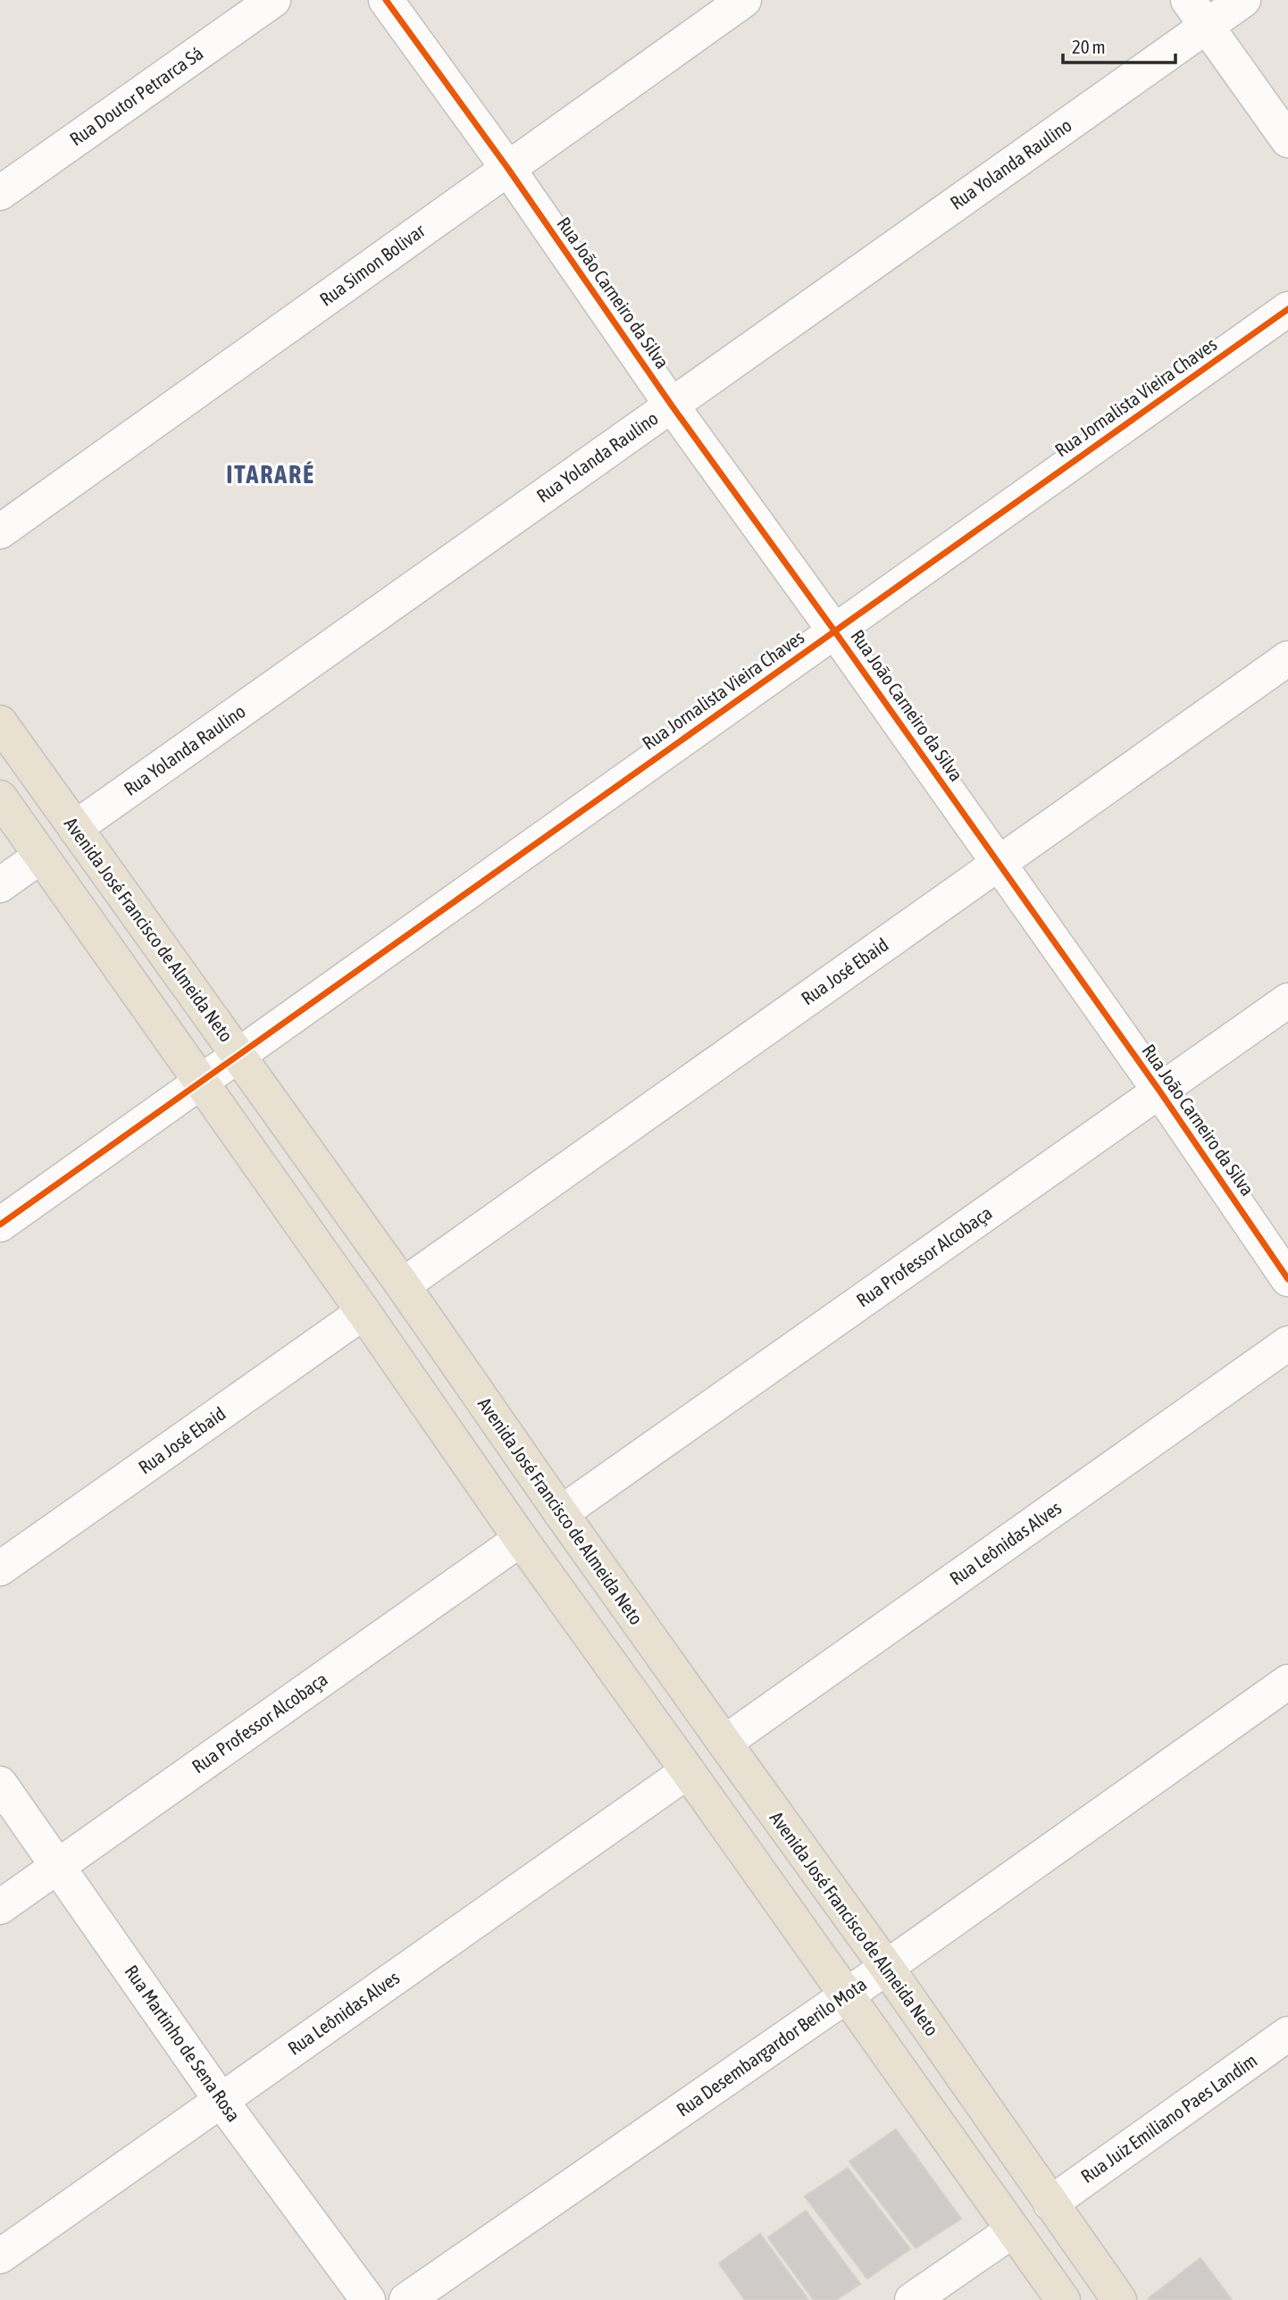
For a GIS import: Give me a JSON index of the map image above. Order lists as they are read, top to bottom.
{
  "streets": {
    "main road": ["Avenida José Francisco de Almeida Neto"],
    "street": [
      "Rua Doutor Petrarca Sá",
      "Rua Yolanda Raulino",
      "Rua Simon Bolivar",
      "Rua João Carneiro da Silva",
      "Rua Jornalista Vieira Chaves",
      "Rua José Ebaid",
      "Rua Professor Alcobaça",
      "Rua Leônidas Alves",
      "Rua Martinho de Sena Rosa",
      "Rua Desembargardor Berilo Mota",
      "Rua Juiz Emiliano Paes Landim"
    ]
  },
  "crossings": [
    ["Rua Yolanda Raulino", "Rua João Carneiro da Silva"],
    ["Rua Yolanda Raulino", "Avenida José Francisco de Almeida Neto"],
    ["Rua Simon Bolivar", "Rua João Carneiro da Silva"],
    ["Rua João Carneiro da Silva", "Rua Jornalista Vieira Chaves"],
    ["Rua João Carneiro da Silva", "Rua José Ebaid"],
    ["Rua João Carneiro da Silva", "Rua Professor Alcobaça"],
    ["Rua Jornalista Vieira Chaves", "Avenida José Francisco de Almeida Neto"],
    ["Avenida José Francisco de Almeida Neto", "Rua José Ebaid"],
    ["Avenida José Francisco de Almeida Neto", "Rua Professor Alcobaça"],
    ["Avenida José Francisco de Almeida Neto", "Rua Leônidas Alves"],
    ["Avenida José Francisco de Almeida Neto", "Rua Desembargardor Berilo Mota"],
    ["Avenida José Francisco de Almeida Neto", "Rua Juiz Emiliano Paes Landim"],
    ["Rua Professor Alcobaça", "Rua Martinho de Sena Rosa"],
    ["Rua Leônidas Alves", "Rua Martinho de Sena Rosa"]
  ],
  "districts": ["ITARARÉ"],
  "scale_bar": "20 m"
}
